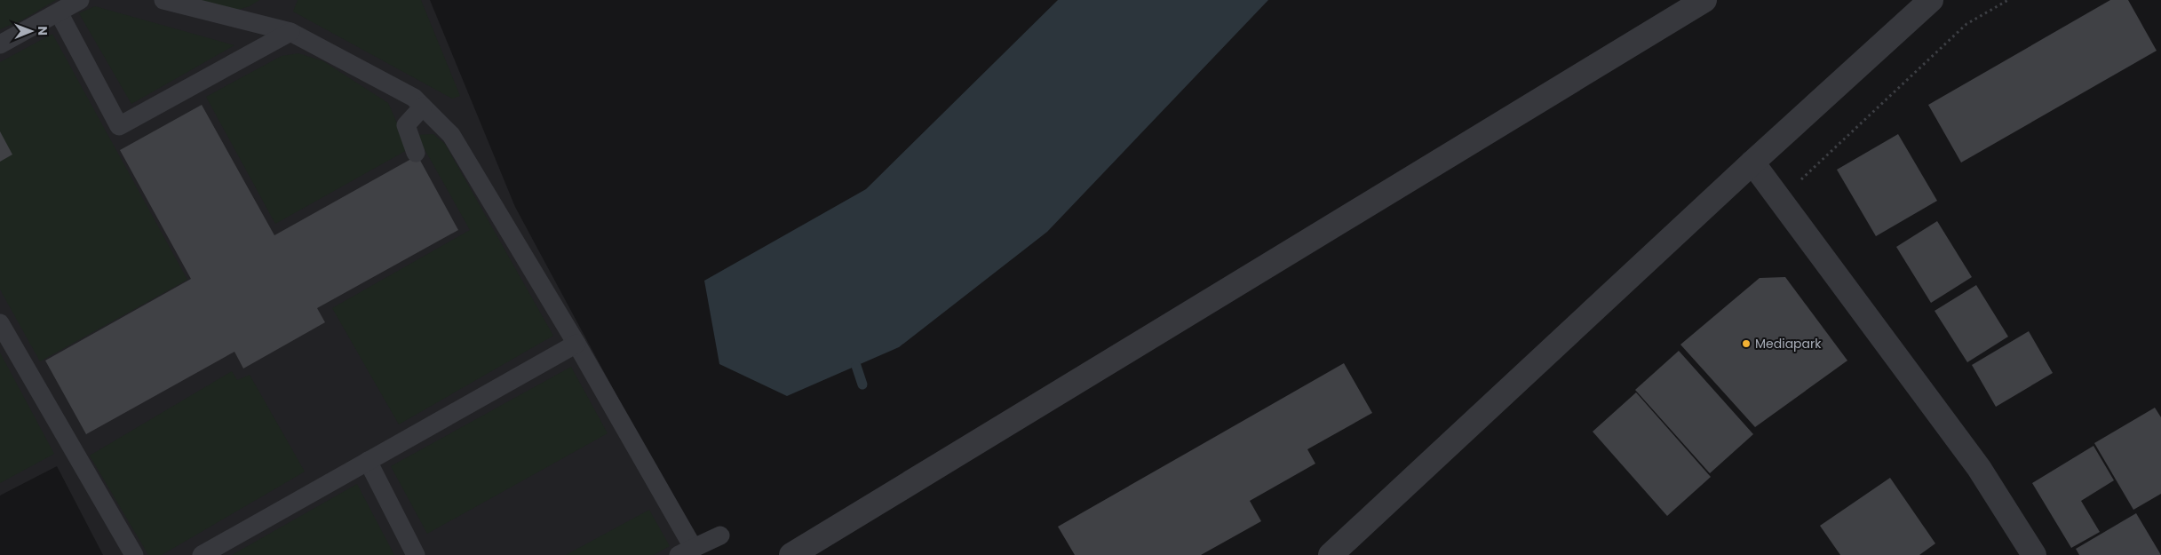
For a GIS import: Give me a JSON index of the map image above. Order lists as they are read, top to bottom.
{
  "places": ["Mediapark"],
  "north": "right"
}
